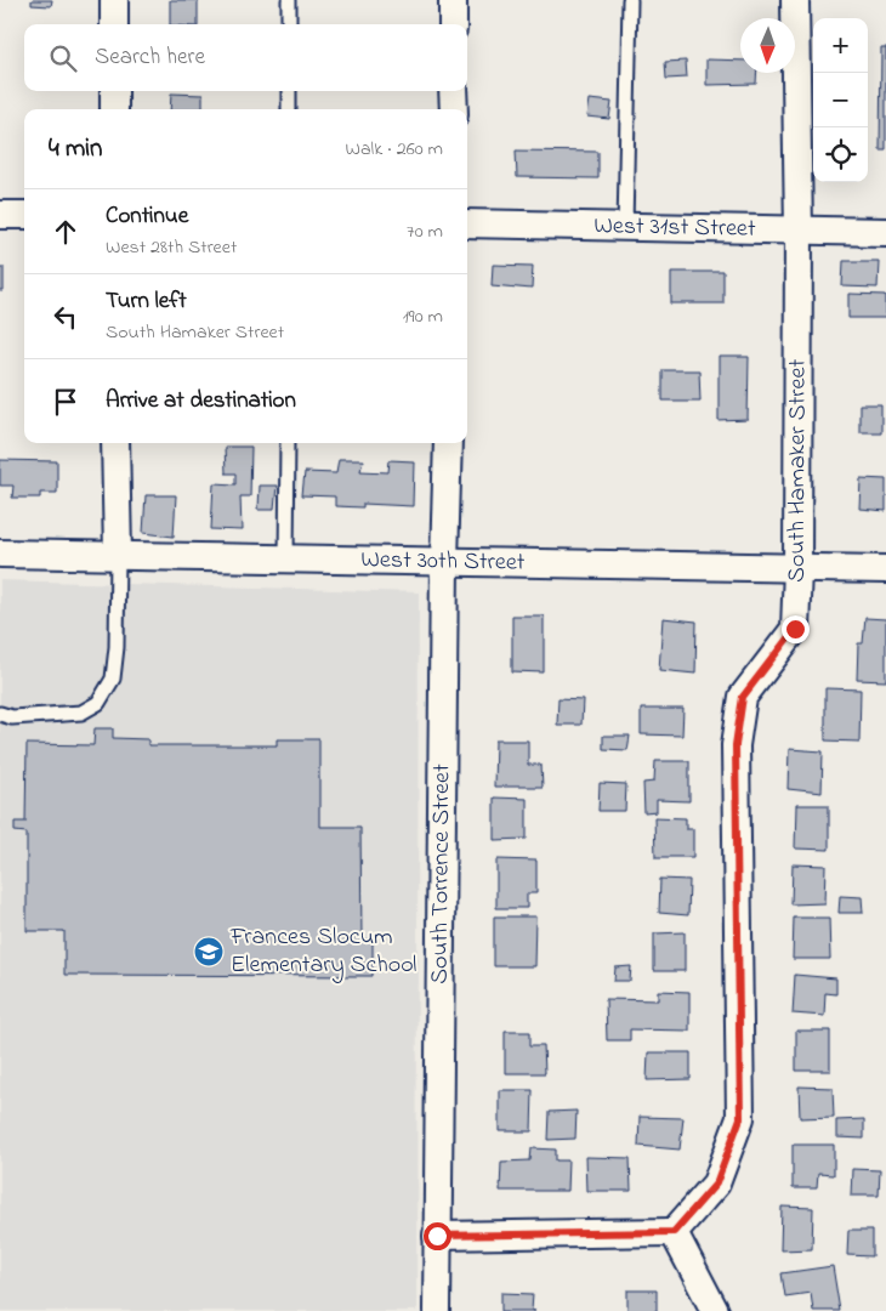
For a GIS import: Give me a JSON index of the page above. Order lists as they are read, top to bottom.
{
  "streets": {
    "street": [
      "West 31st Street",
      "South Hamaker Street",
      "West 30th Street",
      "South Torrence Street"
    ]
  },
  "crossings": [
    ["West 31st Street", "South Hamaker Street"],
    ["South Hamaker Street", "West 30th Street"],
    ["West 30th Street", "South Torrence Street"]
  ],
  "places": {
    "school or university": ["Frances Slocum Elementary School"]
  },
  "north": "bottom",
  "page": {
    "map_buttons": ["+", "−"],
    "search": "Search here",
    "heading": ["4 min", "Walk · 260 m"],
    "list": [
      ["Continue", "West 28th Street", "70 m"],
      ["Turn left", "South Hamaker Street", "190 m"],
      "Arrive at destination"
    ]
  }
}
